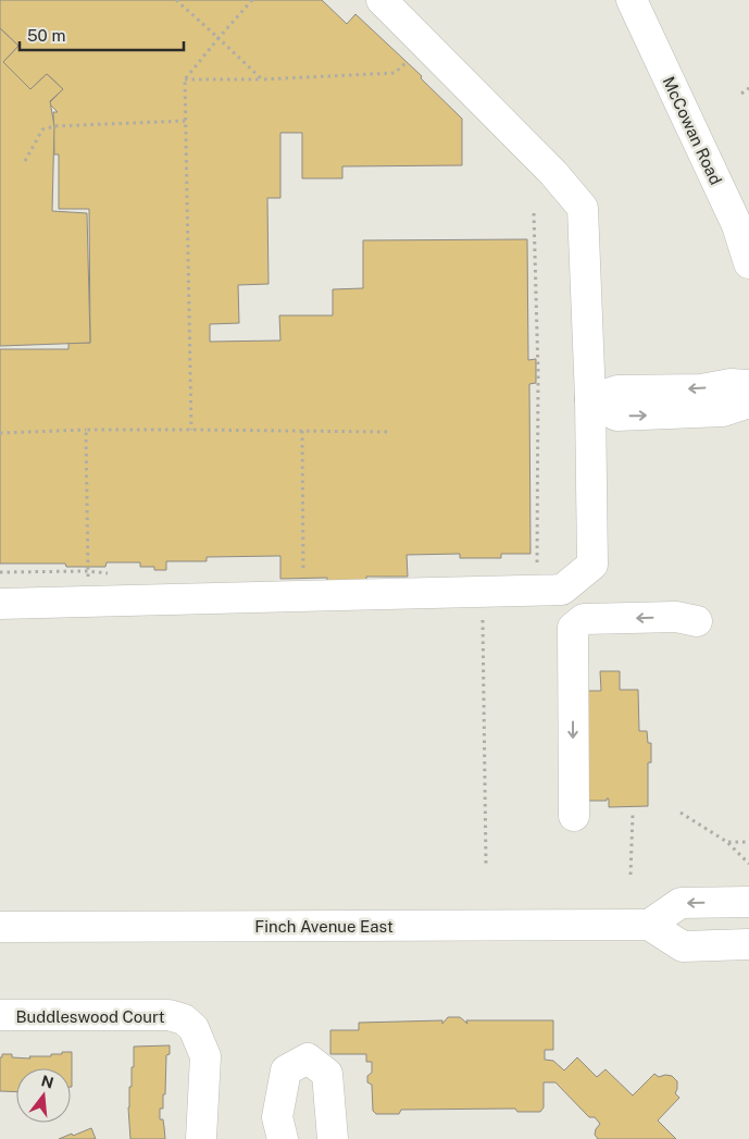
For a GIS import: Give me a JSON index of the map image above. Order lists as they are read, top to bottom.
{
  "streets": {
    "main road": ["McCowan Road", "Finch Avenue East", "Buddleswood Court"]
  },
  "scale_bar": "50 m",
  "north": "top"
}
